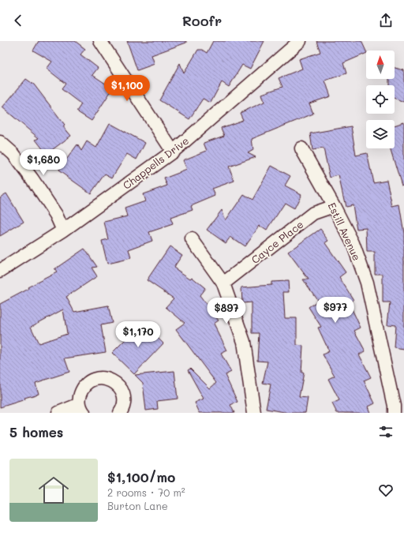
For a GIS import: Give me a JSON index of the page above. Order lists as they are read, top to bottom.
{
  "streets": {
    "street": ["Chappells Drive", "Estill Avenue", "Cayce Place"]
  },
  "crossings": [
    ["Estill Avenue", "Cayce Place"]
  ],
  "north": "top",
  "page": {
    "header": "Roofr",
    "price": [
      "$1,100",
      "$1,680",
      "$977",
      "$897",
      "$1,170"
    ],
    "heading": "5 homes",
    "list": [
      {
        "name": "$1,100/mo",
        "note": "2 rooms · 70 m² · Burton Lane"
      }
    ]
  }
}
